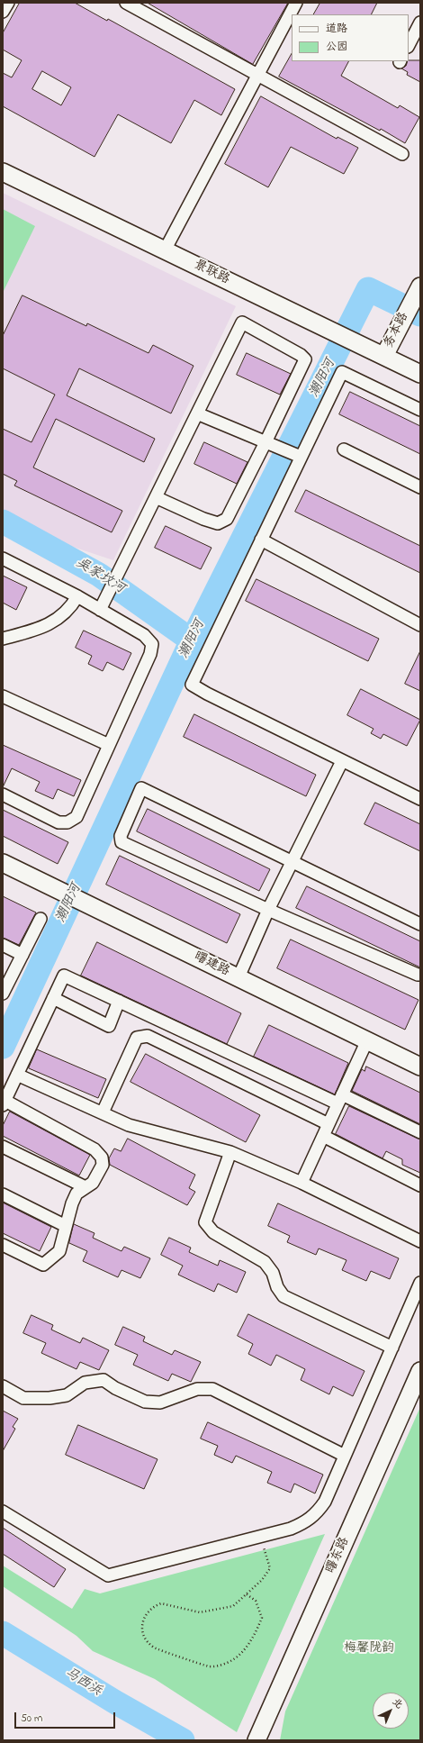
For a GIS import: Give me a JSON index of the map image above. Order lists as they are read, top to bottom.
{
  "streets": {
    "street": [
      "景联路",
      "务本路",
      "曙建路",
      "曙东路"
    ]
  },
  "crossings": [
    ["景联路", "务本路"]
  ],
  "water": ["潮阳河", "吴家坟河", "马西浜"],
  "parks": ["梅馨陇韵"],
  "legend": ["道路", "公园"],
  "scale_bar": "50 m",
  "north": "top right"
}
